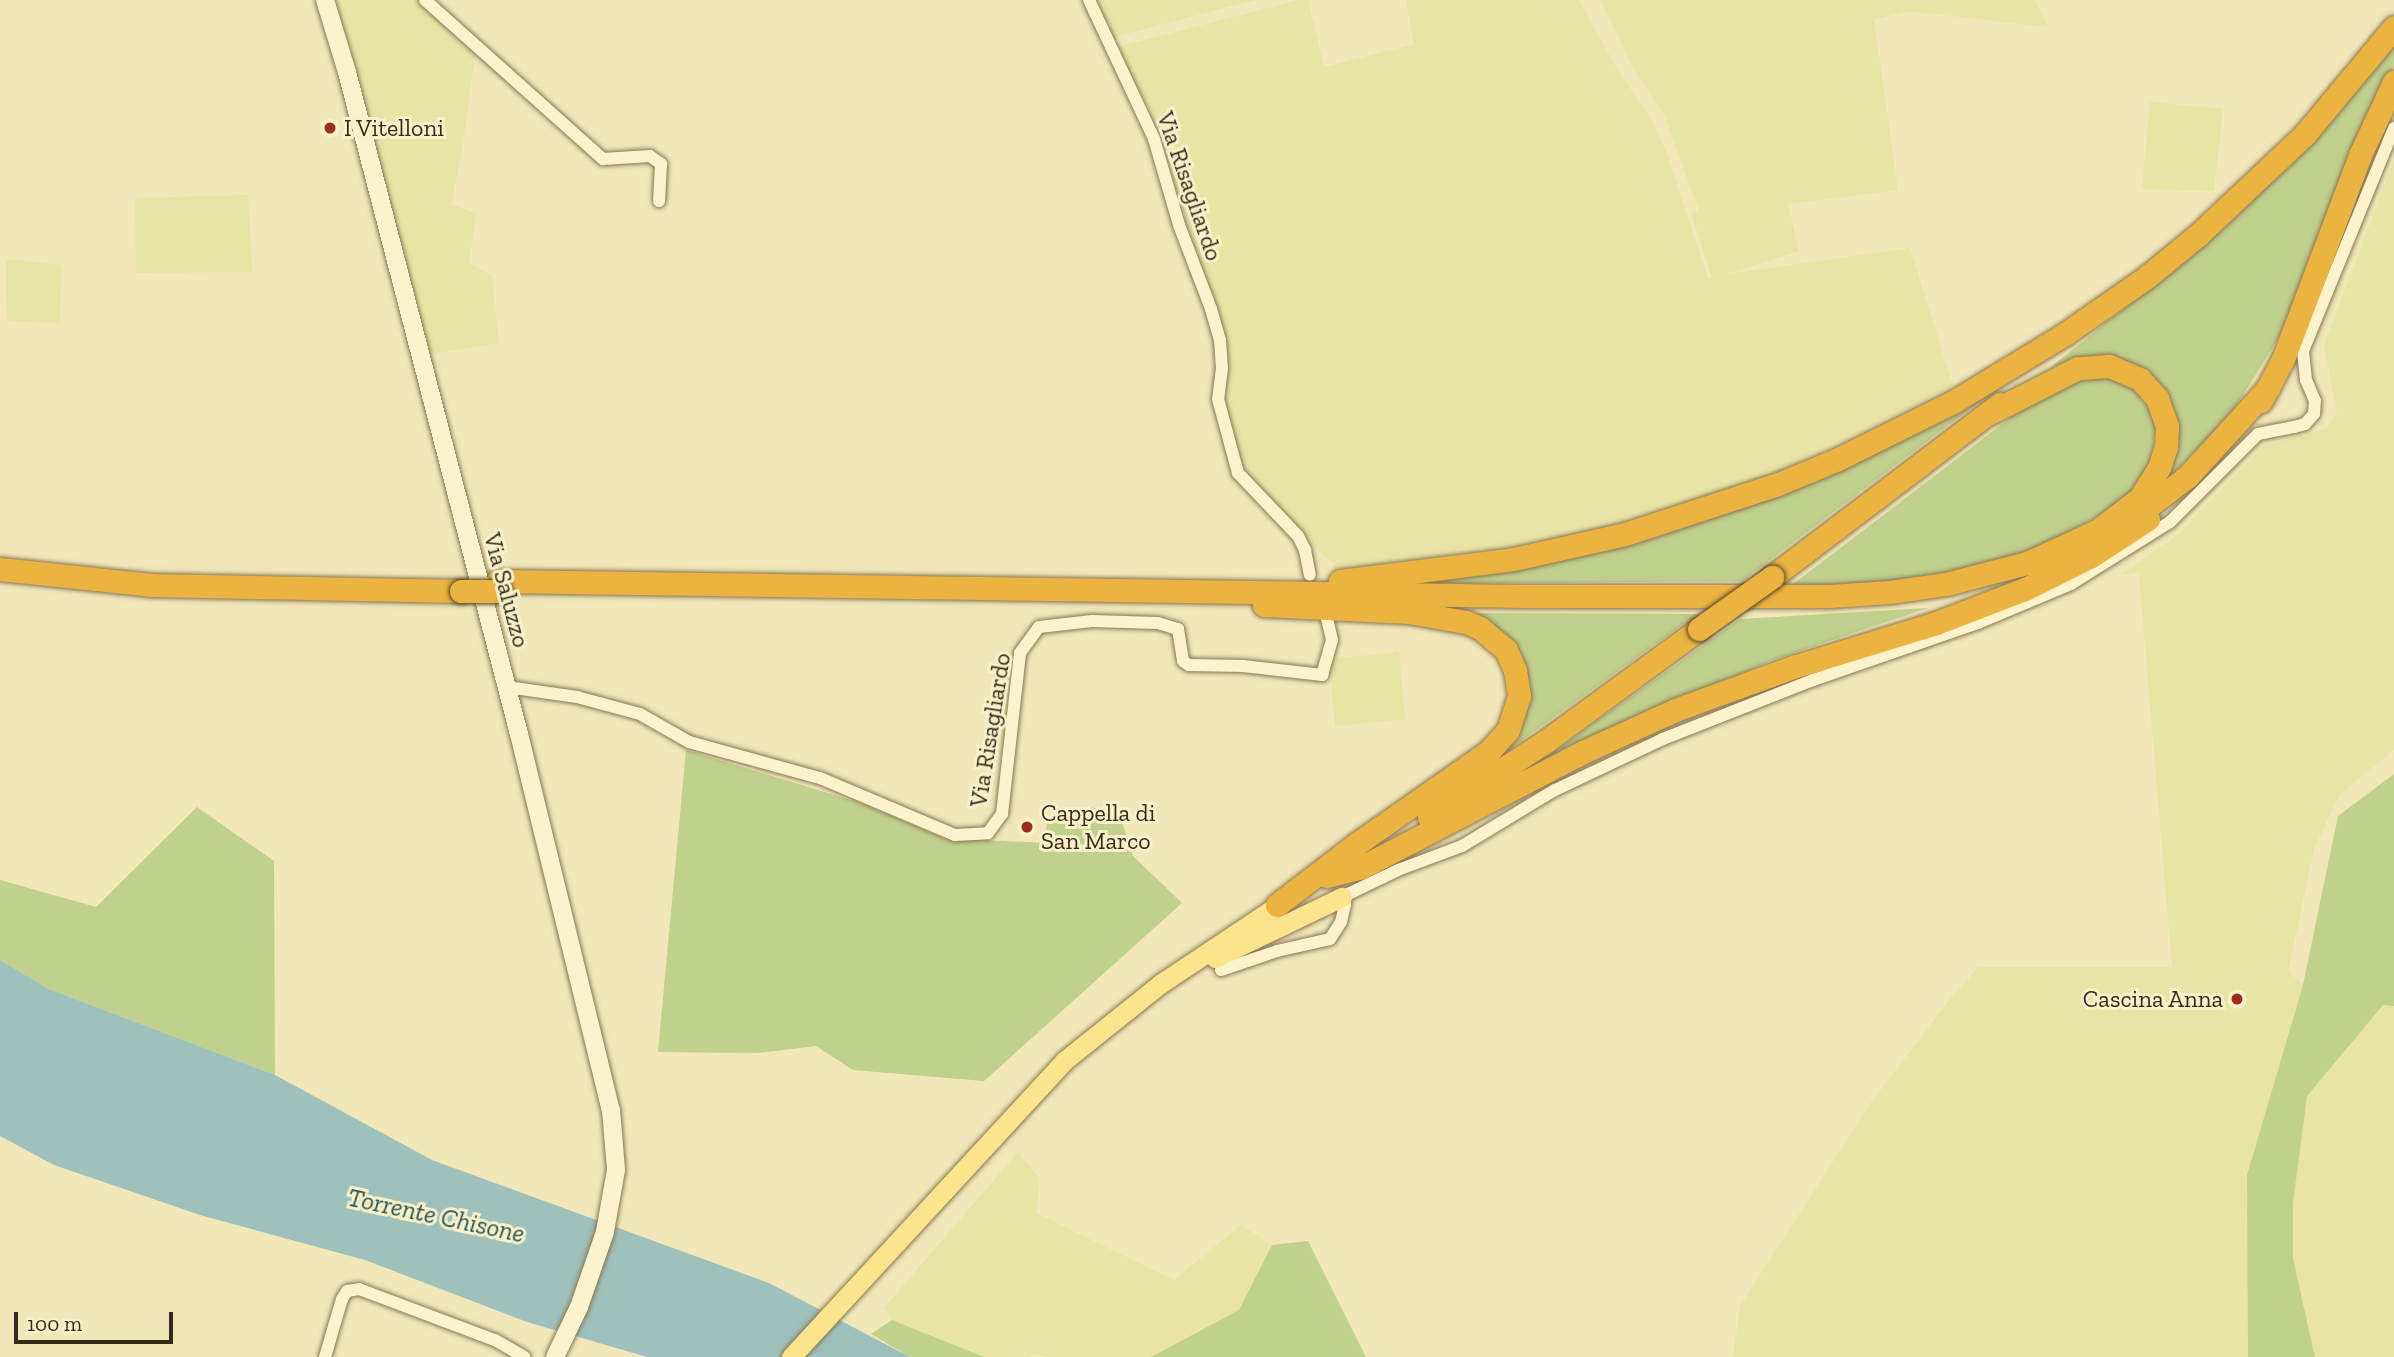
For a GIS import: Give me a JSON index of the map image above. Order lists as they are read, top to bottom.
{
  "streets": {
    "main road": ["Via Saluzzo"],
    "street": ["Via Risagliardo"]
  },
  "crossings": [
    ["Via Risagliardo", "Via Saluzzo"]
  ],
  "water": ["Torrente Chisone"],
  "places": ["I Vitelloni", "Cappella di San Marco", "Cascina Anna"],
  "scale_bar": "100 m"
}
